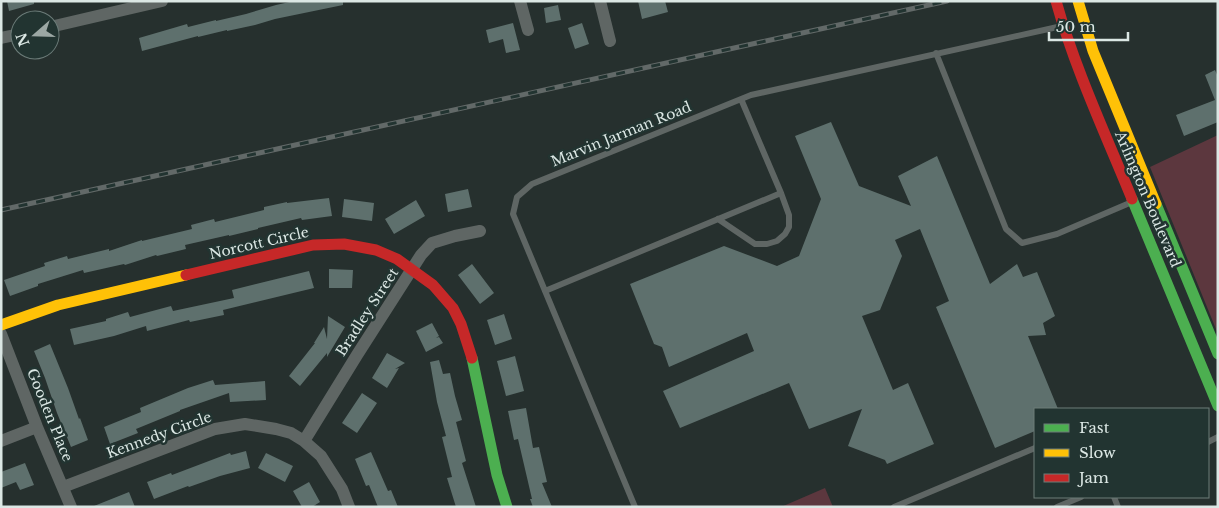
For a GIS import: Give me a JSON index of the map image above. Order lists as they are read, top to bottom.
{
  "streets": {
    "main road": ["Arlington Boulevard", "Norcott Circle"],
    "street": ["Bradley Street", "Gooden Place", "Kennedy Circle"],
    "lane": ["Marvin Jarman Road"]
  },
  "crossings": [
    ["Marvin Jarman Road", "Arlington Boulevard"],
    ["Norcott Circle", "Bradley Street"],
    ["Bradley Street", "Kennedy Circle"],
    ["Gooden Place", "Kennedy Circle"]
  ],
  "legend": ["Fast", "Slow", "Jam"],
  "scale_bar": "50 m",
  "north": "left"
}
